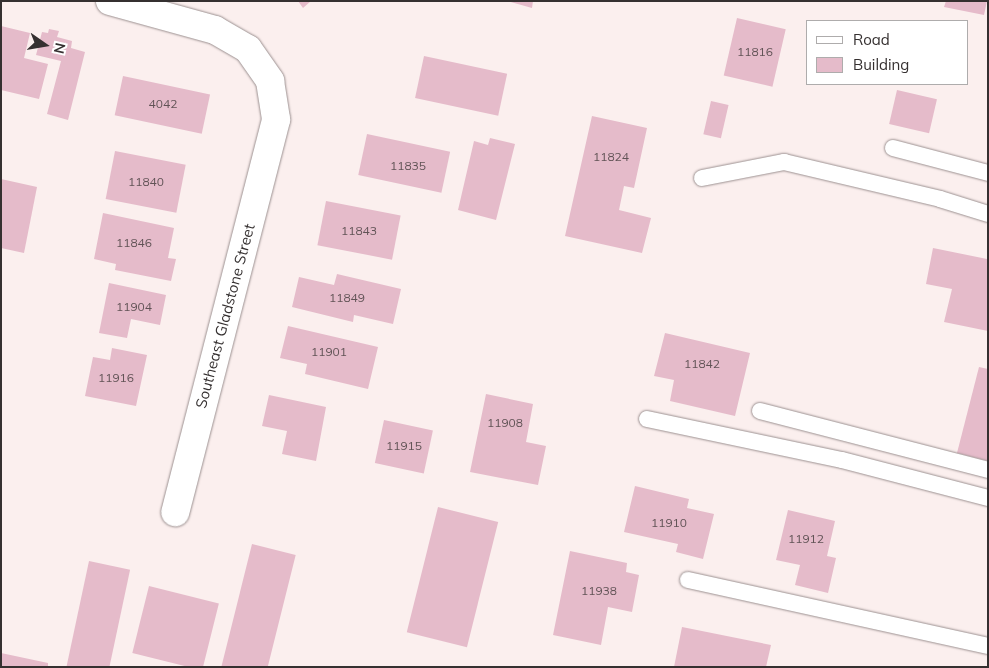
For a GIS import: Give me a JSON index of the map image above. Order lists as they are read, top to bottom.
{
  "streets": {
    "street": ["Southeast Gladstone Street"]
  },
  "house_numbers": [
    "11816",
    "4042",
    "11824",
    "11835",
    "11840",
    "11843",
    "11846",
    "11849",
    "11904",
    "11901",
    "11842",
    "11916",
    "11908",
    "11915",
    "11910",
    "11912",
    "11938"
  ],
  "legend": ["Road", "Building"],
  "north": "right"
}
